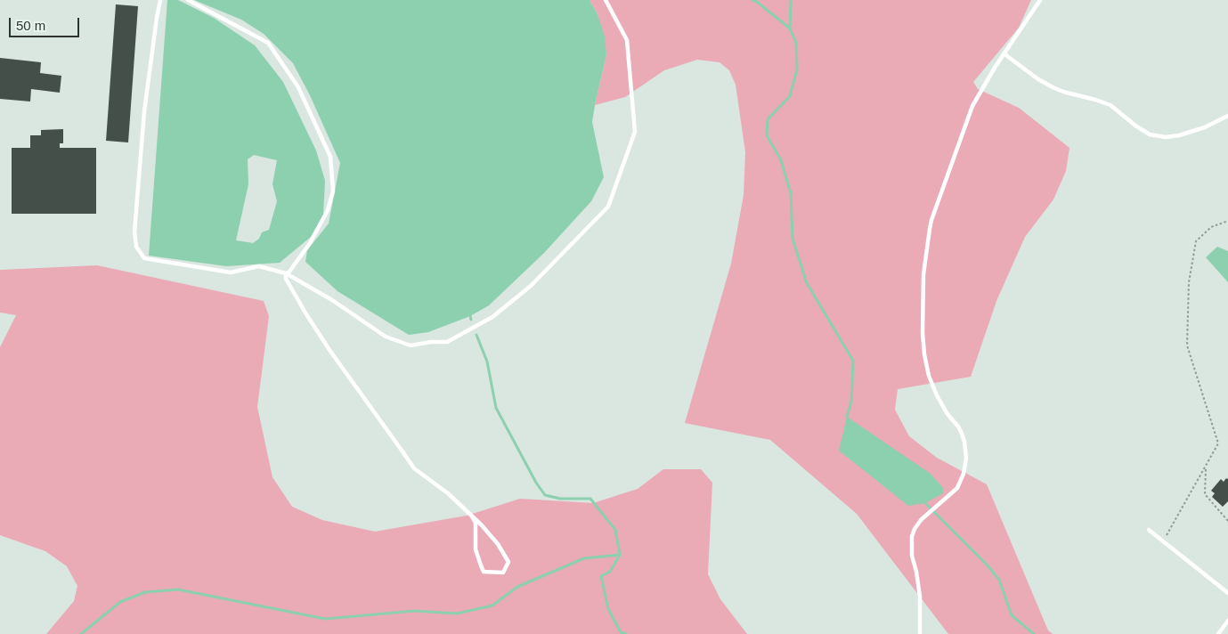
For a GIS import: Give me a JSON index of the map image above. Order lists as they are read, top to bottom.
{
  "scale_bar": "50 m"
}
